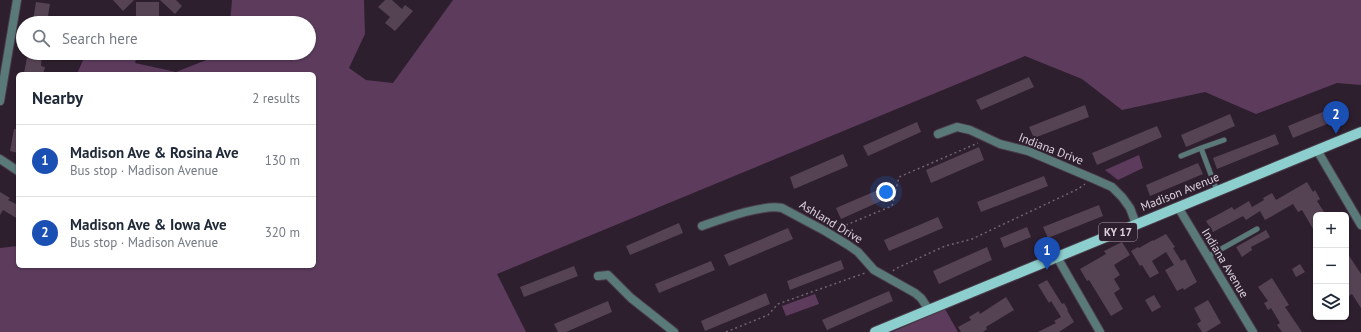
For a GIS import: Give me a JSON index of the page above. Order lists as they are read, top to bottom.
{
  "streets": {
    "main road": ["Madison Avenue", "KY 17"],
    "street": ["Indiana Drive", "Ashland Drive", "Indiana Avenue"]
  },
  "crossings": [
    ["Indiana Drive", "Madison Avenue"],
    ["Madison Avenue", "Ashland Drive"],
    ["Madison Avenue", "Indiana Avenue"]
  ],
  "page": {
    "search": "Search here",
    "heading": ["Nearby", "2 results"],
    "pins": ["2", "1"],
    "list": [
      {
        "mark": "1",
        "name": "Madison Ave & Rosina Ave",
        "note": "Bus stop · Madison Avenue",
        "value": "130 m"
      },
      {
        "mark": "2",
        "name": "Madison Ave & Iowa Ave",
        "note": "Bus stop · Madison Avenue",
        "value": "320 m"
      }
    ],
    "map_buttons": ["+", "−"]
  }
}
